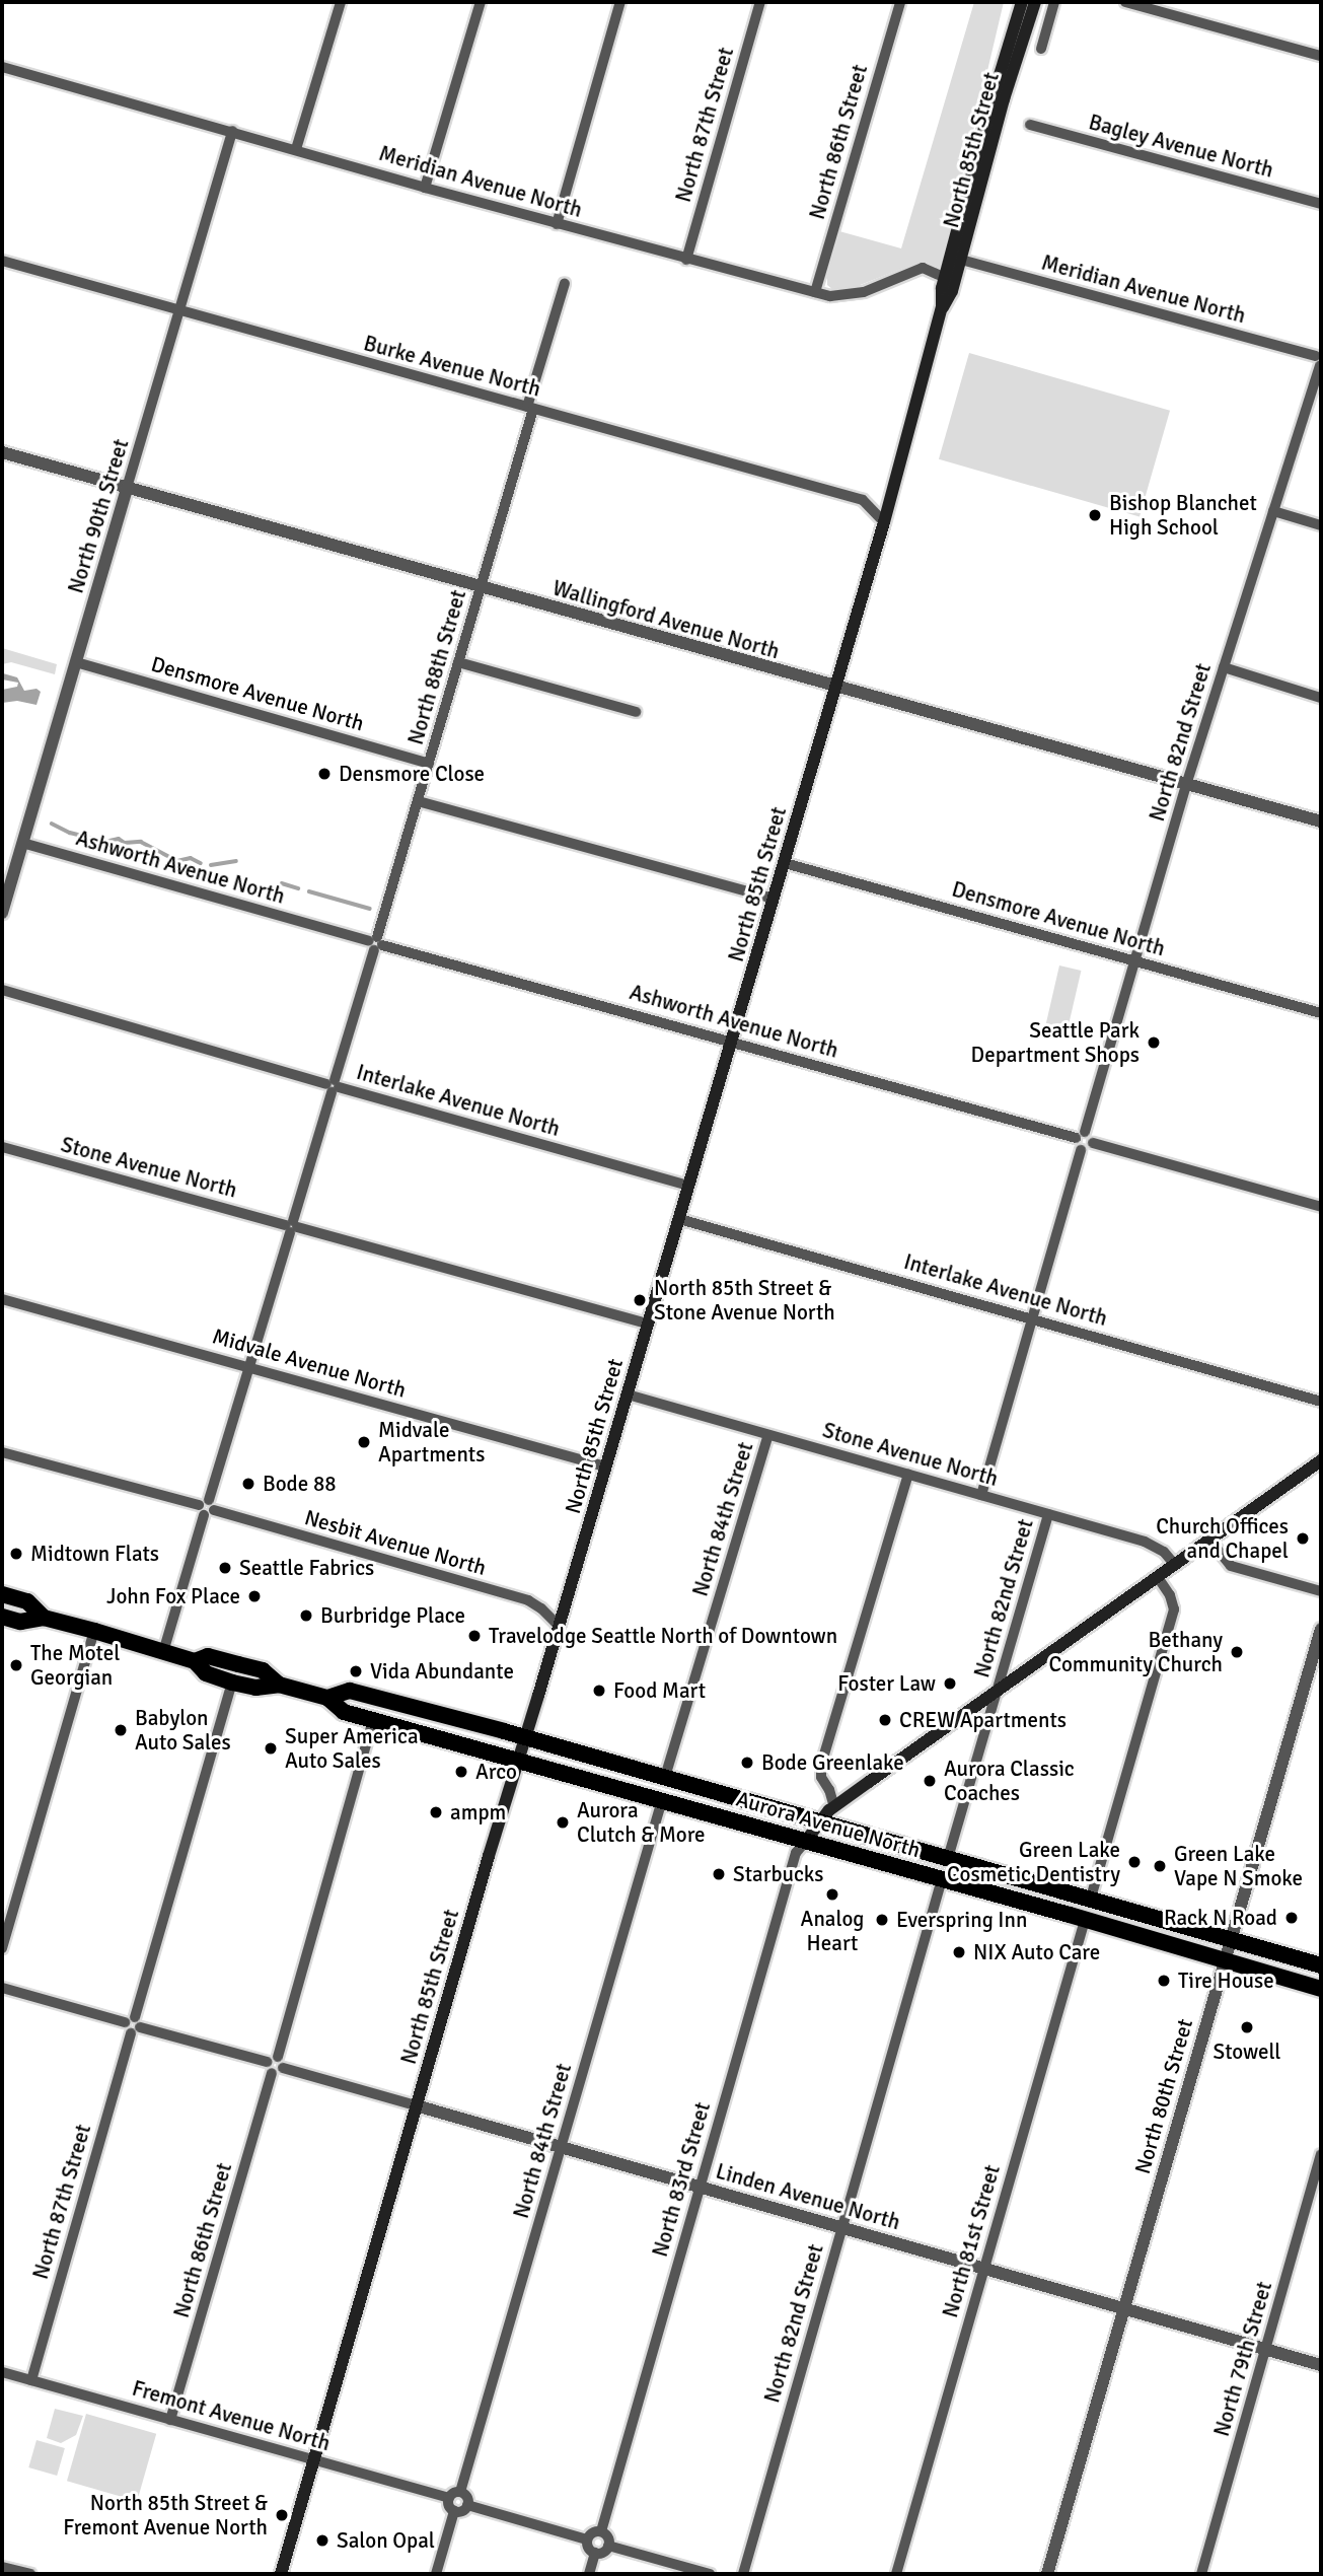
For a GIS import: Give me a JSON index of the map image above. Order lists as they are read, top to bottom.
{
  "streets": {
    "highway": ["Aurora Avenue North"],
    "main road": ["North 85th Street"],
    "street": [
      "North 87th Street",
      "North 86th Street",
      "Bagley Avenue North",
      "Meridian Avenue North",
      "Burke Avenue North",
      "North 90th Street",
      "Wallingford Avenue North",
      "North 88th Street",
      "Densmore Avenue North",
      "North 82nd Street",
      "Ashworth Avenue North",
      "Interlake Avenue North",
      "Stone Avenue North",
      "Midvale Avenue North",
      "North 84th Street",
      "Nesbit Avenue North",
      "North 80th Street",
      "North 83rd Street",
      "Linden Avenue North",
      "North 81st Street",
      "North 79th Street",
      "Fremont Avenue North"
    ]
  },
  "crossings": [
    ["North 87th Street", "Meridian Avenue North"],
    ["North 87th Street", "Fremont Avenue North"],
    ["North 86th Street", "Meridian Avenue North"],
    ["North 86th Street", "Fremont Avenue North"],
    ["North 85th Street", "Meridian Avenue North"],
    ["North 85th Street", "Burke Avenue North"],
    ["North 85th Street", "Wallingford Avenue North"],
    ["North 85th Street", "Densmore Avenue North"],
    ["North 85th Street", "Ashworth Avenue North"],
    ["North 85th Street", "Interlake Avenue North"],
    ["North 85th Street", "Stone Avenue North"],
    ["North 85th Street", "Midvale Avenue North"],
    ["North 85th Street", "Nesbit Avenue North"],
    ["North 85th Street", "Aurora Avenue North"],
    ["North 85th Street", "Linden Avenue North"],
    ["North 85th Street", "Fremont Avenue North"],
    ["Meridian Avenue North", "North 90th Street"],
    ["Meridian Avenue North", "North 82nd Street"],
    ["Burke Avenue North", "North 90th Street"],
    ["Burke Avenue North", "North 88th Street"],
    ["North 90th Street", "Wallingford Avenue North"],
    ["North 90th Street", "Densmore Avenue North"],
    ["North 90th Street", "Ashworth Avenue North"],
    ["Wallingford Avenue North", "North 88th Street"],
    ["Wallingford Avenue North", "North 82nd Street"],
    ["North 88th Street", "Densmore Avenue North"],
    ["North 88th Street", "Ashworth Avenue North"],
    ["North 88th Street", "Interlake Avenue North"],
    ["North 88th Street", "Stone Avenue North"],
    ["North 88th Street", "Midvale Avenue North"],
    ["North 88th Street", "Nesbit Avenue North"],
    ["North 88th Street", "Aurora Avenue North"],
    ["Densmore Avenue North", "North 82nd Street"],
    ["North 82nd Street", "Ashworth Avenue North"],
    ["North 82nd Street", "Stone Avenue North"],
    ["North 82nd Street", "Aurora Avenue North"],
    ["North 82nd Street", "Linden Avenue North"],
    ["Stone Avenue North", "North 84th Street"],
    ["North 84th Street", "Aurora Avenue North"],
    ["North 84th Street", "Linden Avenue North"],
    ["North 84th Street", "Fremont Avenue North"],
    ["Aurora Avenue North", "North 80th Street"],
    ["Aurora Avenue North", "North 83rd Street"],
    ["Aurora Avenue North", "North 81st Street"],
    ["North 80th Street", "Linden Avenue North"],
    ["North 83rd Street", "Linden Avenue North"],
    ["Linden Avenue North", "North 81st Street"],
    ["Linden Avenue North", "North 79th Street"]
  ],
  "places": [
    "Bishop Blanchet High School",
    "Densmore Close",
    "Seattle Park Department Shops",
    "North 85th Street & Stone Avenue North",
    "Midvale Apartments",
    "Bode 88",
    "Church Offices and Chapel",
    "Midtown Flats",
    "Seattle Fabrics",
    "John Fox Place",
    "Burbridge Place",
    "Travelodge Seattle North of Downtown",
    "Bethany Community Church",
    "The Motel Georgian",
    "Vida Abundante",
    "Foster Law",
    "Food Mart",
    "CREW Apartments",
    "Babylon Auto Sales",
    "Super America Auto Sales",
    "Bode Greenlake",
    "Arco",
    "Aurora Classic Coaches",
    "ampm",
    "Aurora Clutch & More",
    "Green Lake Cosmetic Dentistry",
    "Green Lake Vape N Smoke",
    "Starbucks",
    "Analog Heart",
    "Rack N Road",
    "Everspring Inn",
    "NIX Auto Care",
    "Tire House",
    "Stowell",
    "North 85th Street & Fremont Avenue North",
    "Salon Opal"
  ]
}
